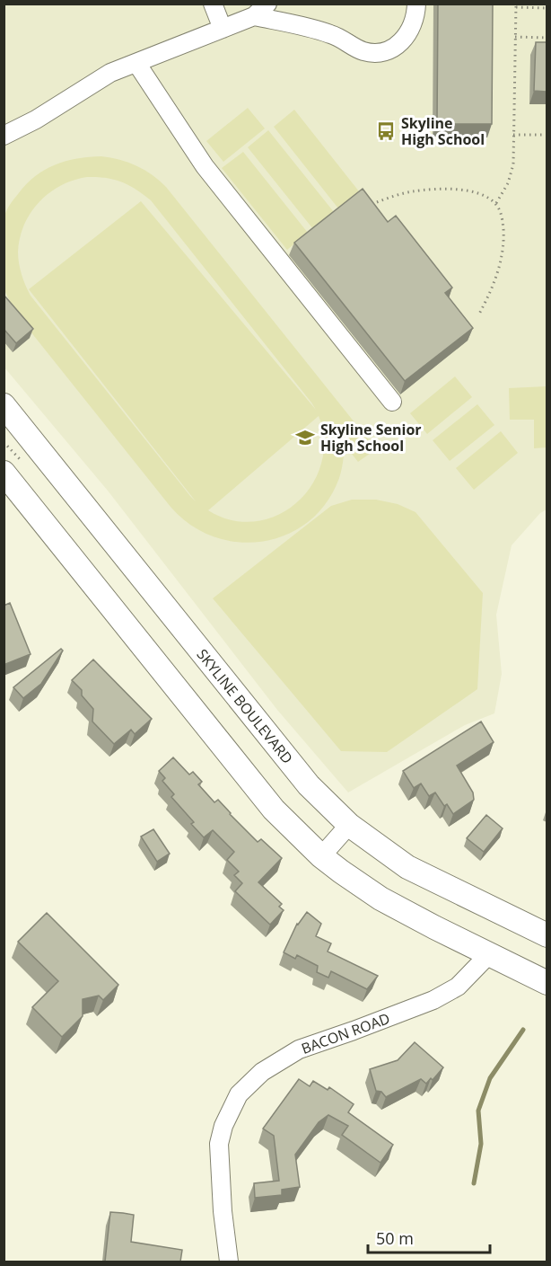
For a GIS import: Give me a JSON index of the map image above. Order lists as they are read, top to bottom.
{
  "streets": {
    "main road": ["SKYLINE BOULEVARD"],
    "street": ["BACON ROAD"]
  },
  "places": {
    "bus stop": ["Skyline High School"],
    "school or university": ["Skyline Senior High School"]
  },
  "scale_bar": "50 m"
}
